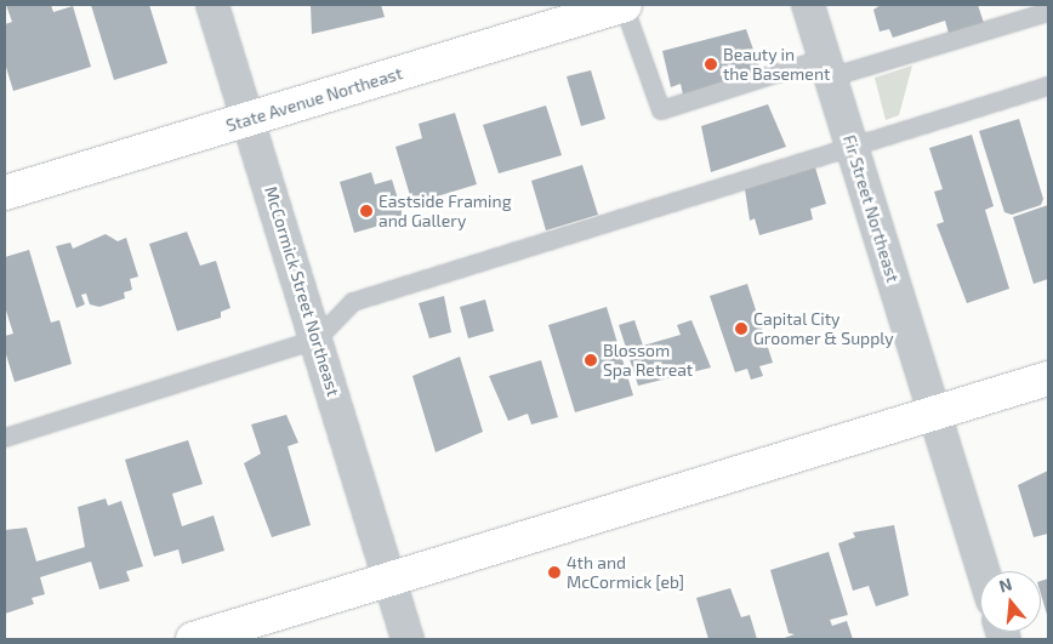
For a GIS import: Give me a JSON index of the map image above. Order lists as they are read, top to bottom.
{
  "streets": {
    "main road": ["State Avenue Northeast"],
    "street": ["Fir Street Northeast", "McCormick Street Northeast"]
  },
  "crossings": [
    ["State Avenue Northeast", "McCormick Street Northeast"]
  ],
  "places": [
    "Beauty in the Basement",
    "Eastside Framing and Gallery",
    "Capital City Groomer & Supply",
    "Blossom Spa Retreat",
    "4th and McCormick [eb]"
  ],
  "north": "top"
}
